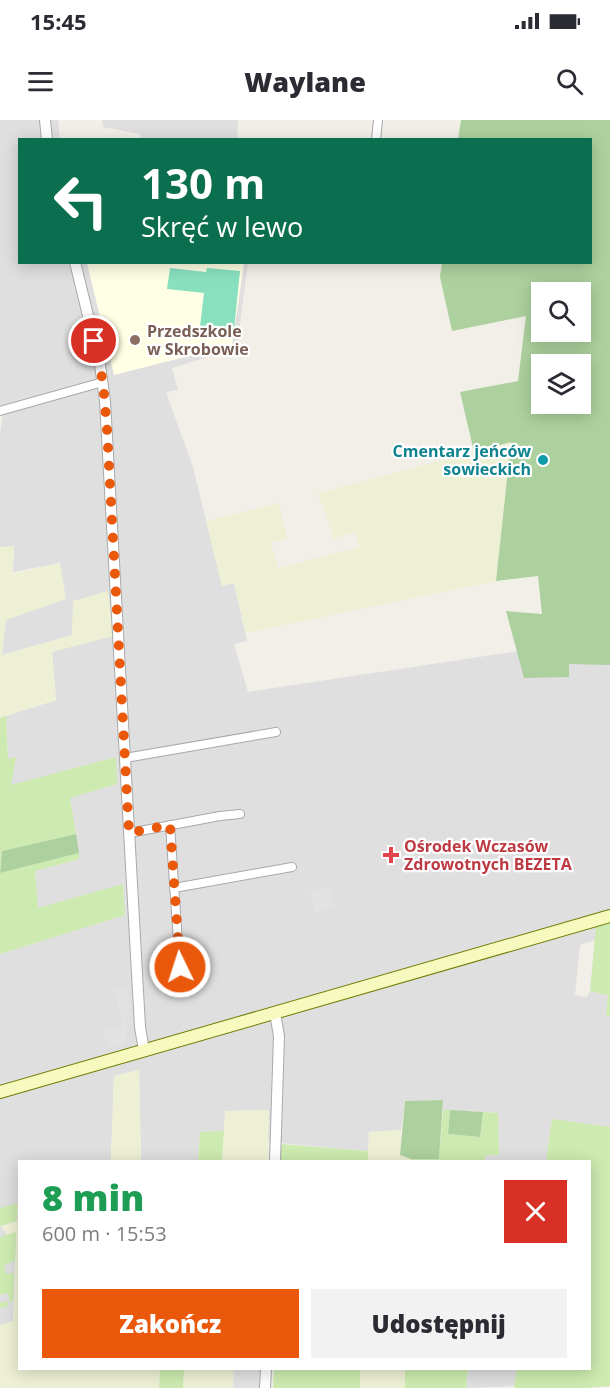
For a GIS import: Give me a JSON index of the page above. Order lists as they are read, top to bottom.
{
  "places": {
    "other": ["Przedszkole w Skrobowie", "Cmentarz jeńców sowieckich"],
    "health": ["Ośrodek Wczasów Zdrowotnych BEZETA"]
  },
  "page": {
    "status": "15:45",
    "header": "Waylane",
    "turn": ["130 m", "Skręć w lewo"],
    "heading": ["8 min", "600 m · 15:53"],
    "buttons": ["Zakończ", "Udostępnij"]
  }
}
